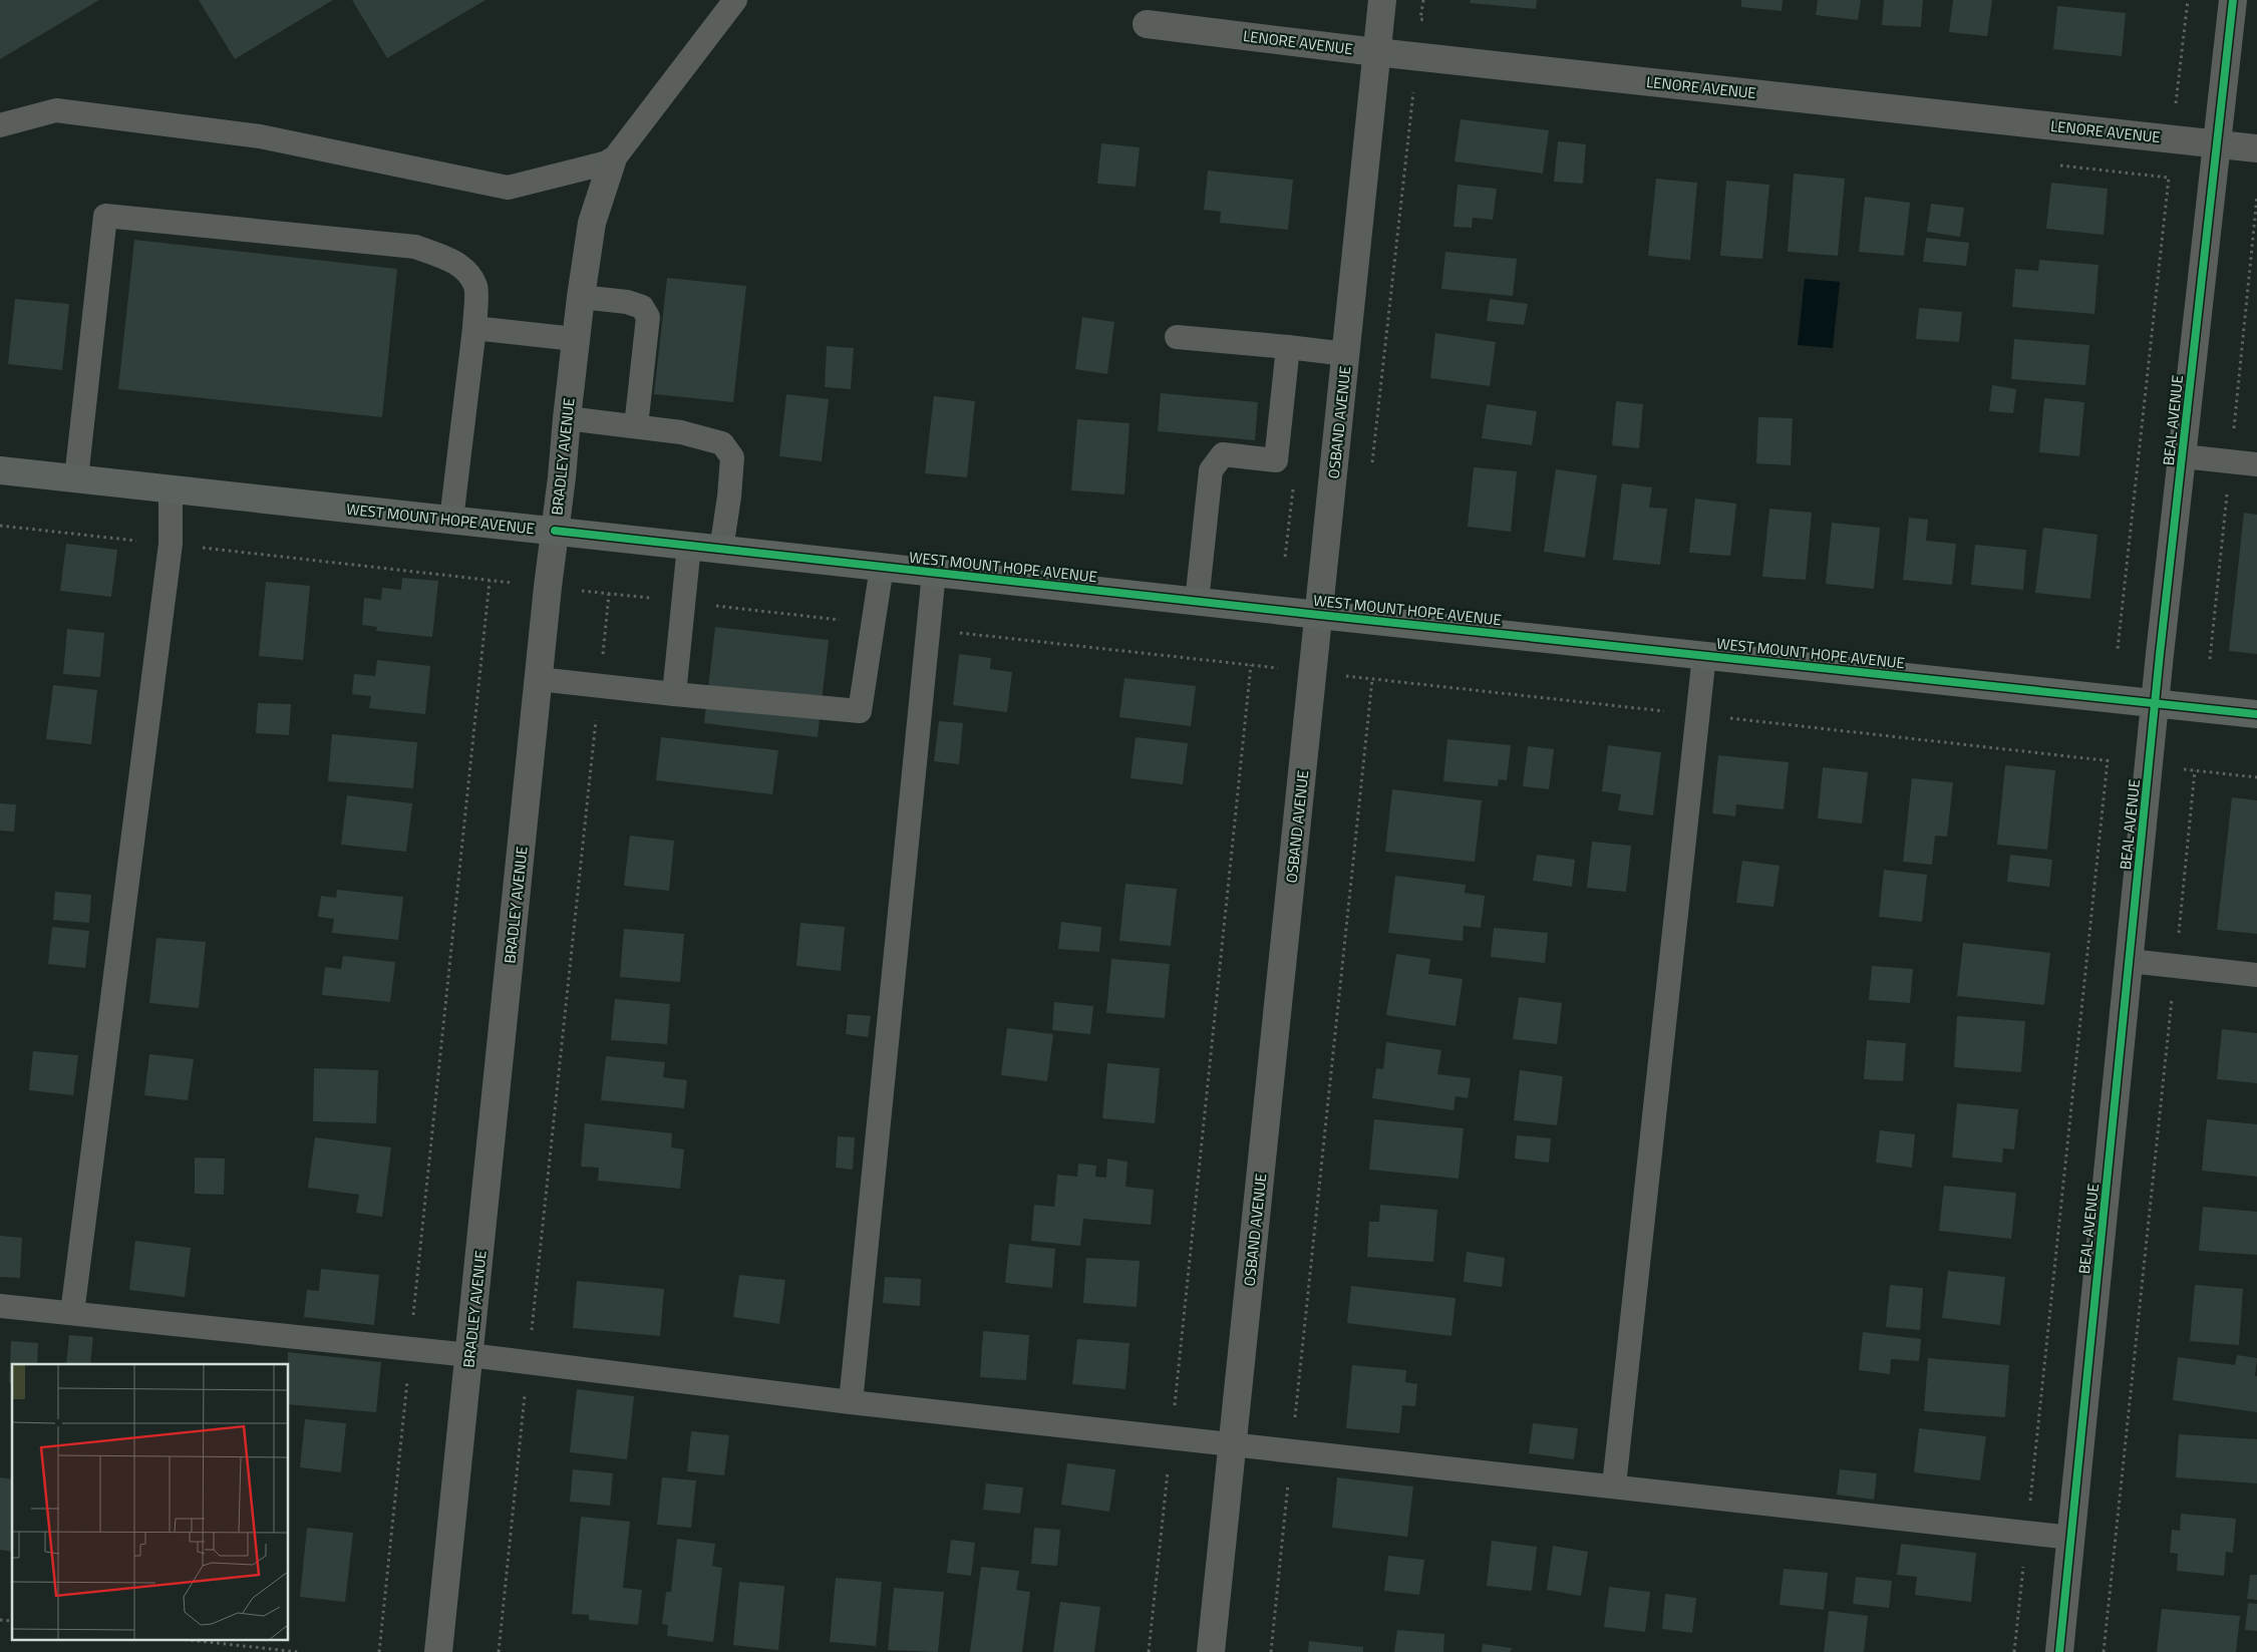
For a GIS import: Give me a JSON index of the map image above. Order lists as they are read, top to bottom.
{
  "streets": {
    "street": [
      "LENORE AVENUE",
      "BEAL AVENUE",
      "OSBAND AVENUE",
      "BRADLEY AVENUE",
      "WEST MOUNT HOPE AVENUE"
    ]
  },
  "crossings": [
    ["LENORE AVENUE", "BEAL AVENUE"],
    ["LENORE AVENUE", "OSBAND AVENUE"],
    ["BEAL AVENUE", "WEST MOUNT HOPE AVENUE"],
    ["OSBAND AVENUE", "WEST MOUNT HOPE AVENUE"],
    ["BRADLEY AVENUE", "WEST MOUNT HOPE AVENUE"]
  ]
}
